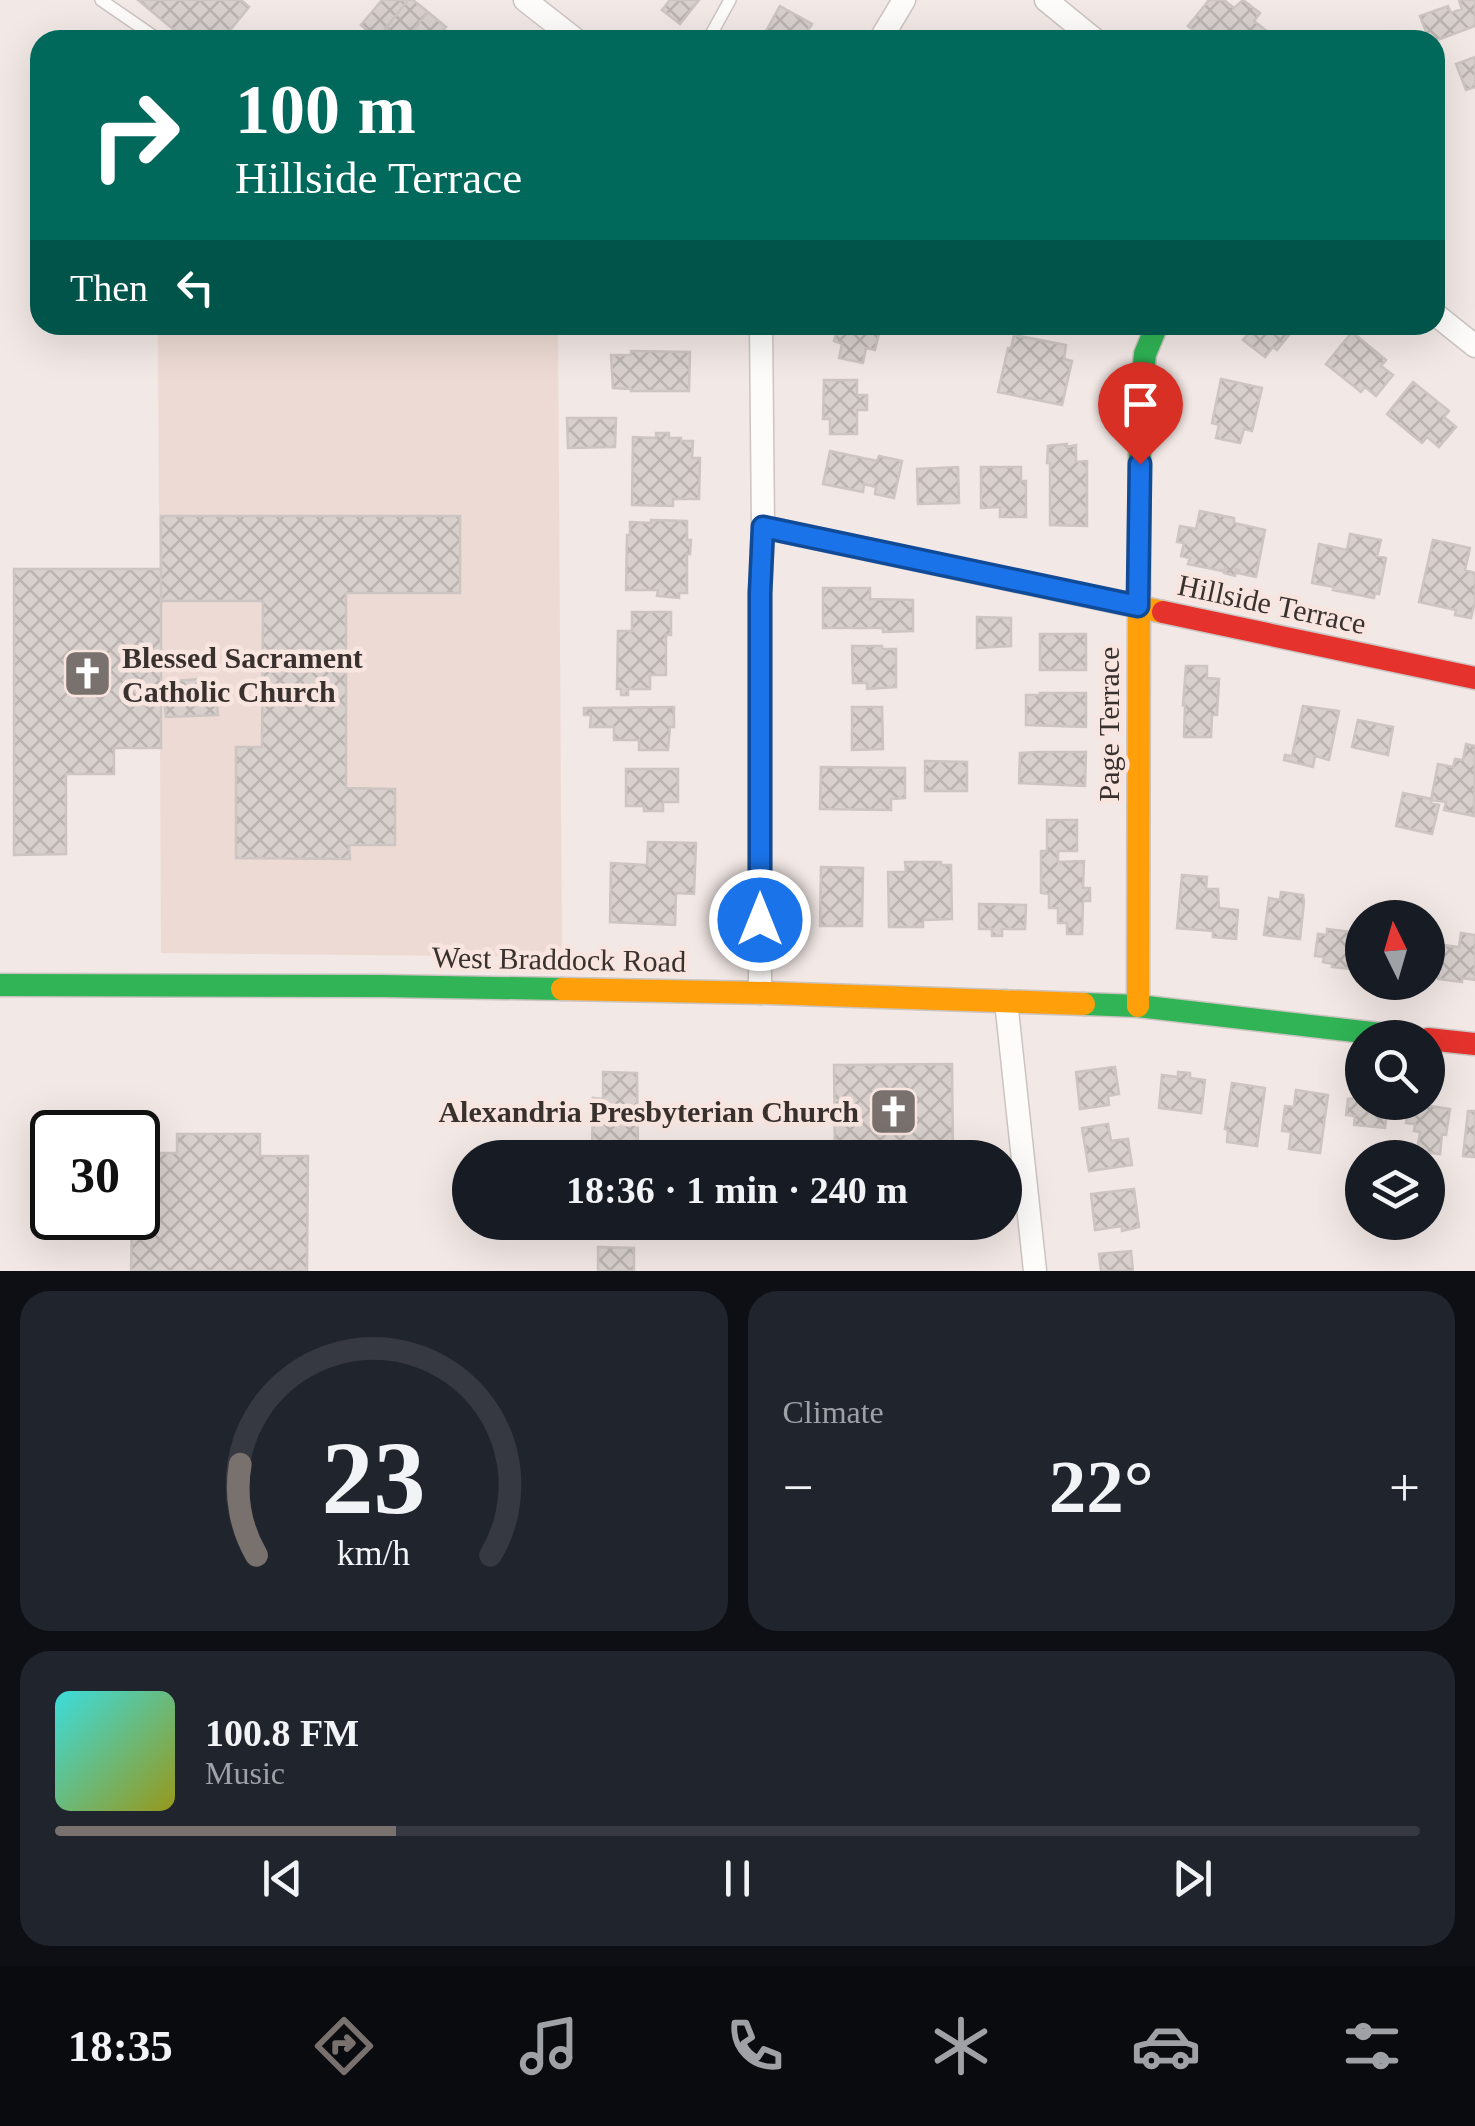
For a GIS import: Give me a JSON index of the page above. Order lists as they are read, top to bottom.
{
  "streets": {
    "main road": ["Hillside Terrace", "Page Terrace", "West Braddock Road"]
  },
  "crossings": [
    ["Hillside Terrace", "Page Terrace"],
    ["Page Terrace", "West Braddock Road"]
  ],
  "places": {
    "church": ["Blessed Sacrament Catholic Church", "Alexandria Presbyterian Church"]
  },
  "north": "top",
  "page": {
    "turn": ["100 m", "Hillside Terrace"],
    "then": "Then",
    "limit": "30",
    "trip": "18:36 · 1 min · 240 m",
    "tile": "Climate",
    "heat": ["−", "22°", "+"],
    "song": ["100.8 FM", "Music"],
    "tabs": "18:35",
    "gauge": ["23", "km/h"]
  }
}
